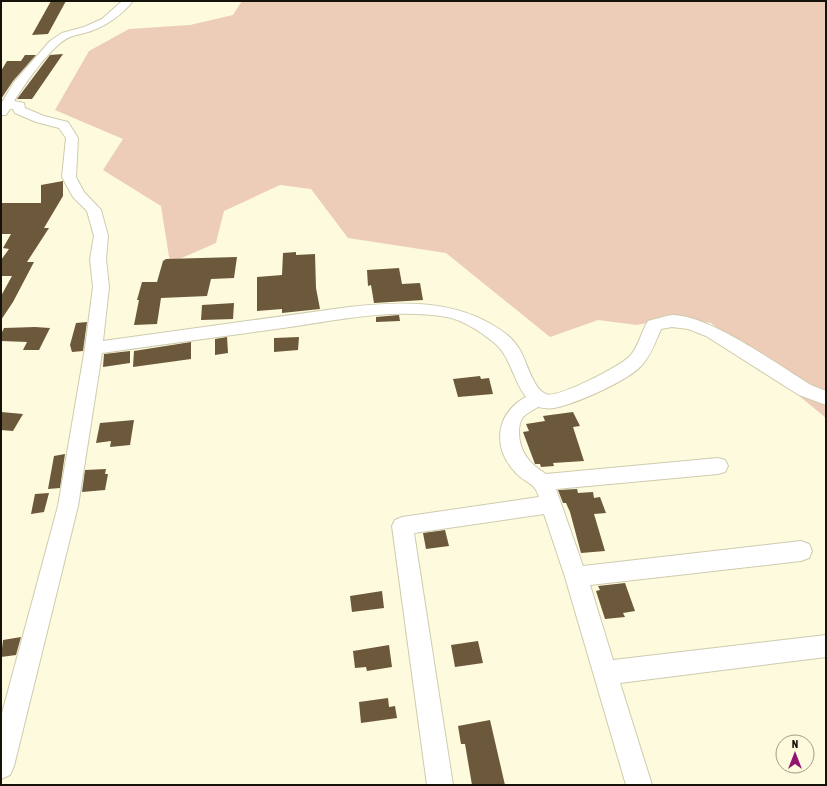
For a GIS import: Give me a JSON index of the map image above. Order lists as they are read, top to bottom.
{
  "north": "top"
}
